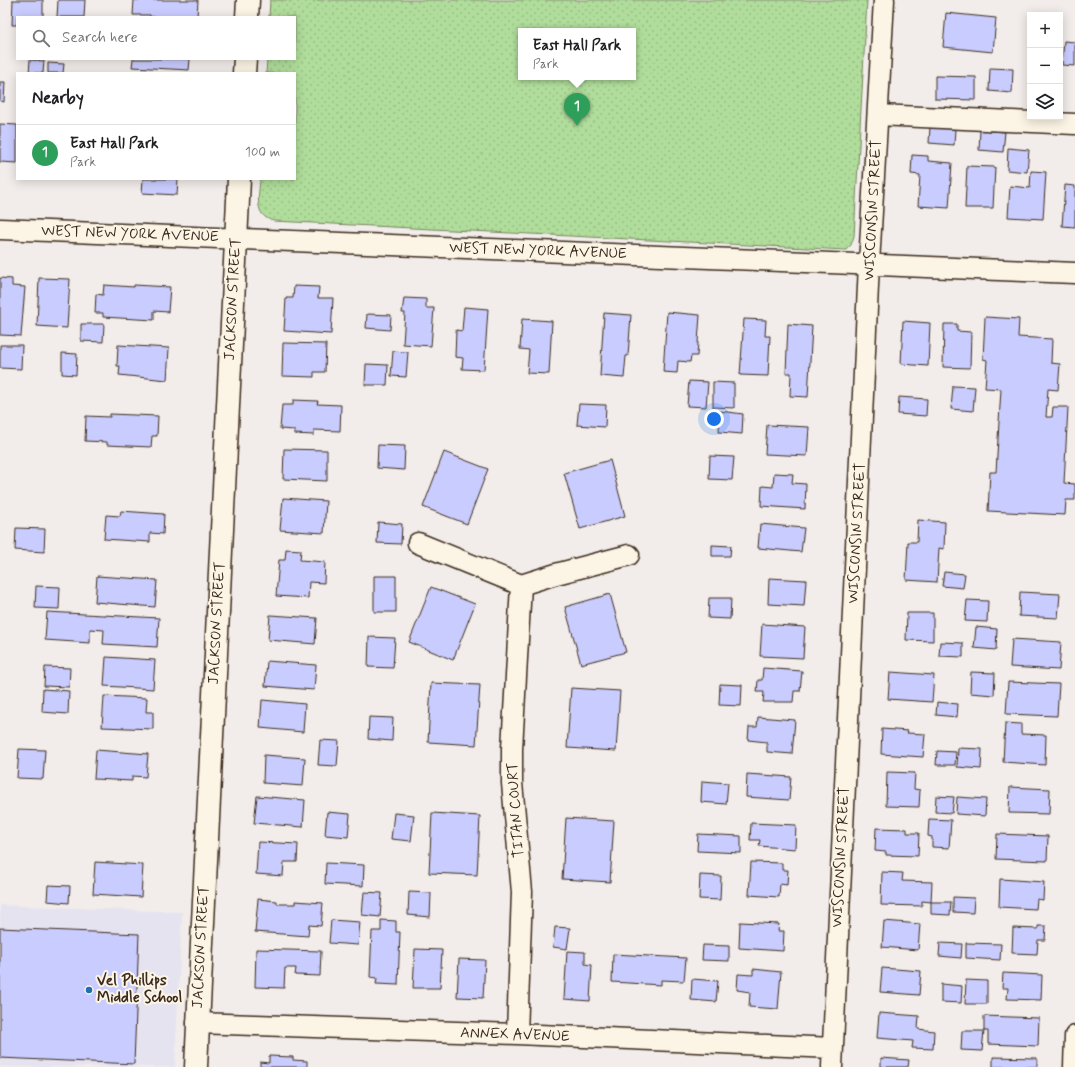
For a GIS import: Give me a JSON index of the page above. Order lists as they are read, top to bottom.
{
  "streets": {
    "main road": ["JACKSON STREET"],
    "street": [
      "WISCONSIN STREET",
      "WEST NEW YORK AVENUE",
      "TITAN COURT",
      "ANNEX AVENUE"
    ]
  },
  "crossings": [
    ["WISCONSIN STREET", "WEST NEW YORK AVENUE"],
    ["WISCONSIN STREET", "ANNEX AVENUE"],
    ["WEST NEW YORK AVENUE", "JACKSON STREET"],
    ["JACKSON STREET", "ANNEX AVENUE"],
    ["TITAN COURT", "ANNEX AVENUE"]
  ],
  "places": ["Vel Phillips Middle School"],
  "page": {
    "map_buttons": ["+", "−"],
    "search": "Search here",
    "popup": ["East Hall Park", "Park"],
    "heading": "Nearby",
    "pins": "1",
    "list": [
      {
        "mark": "1",
        "name": "East Hall Park",
        "note": "Park",
        "value": "100 m"
      }
    ]
  }
}
